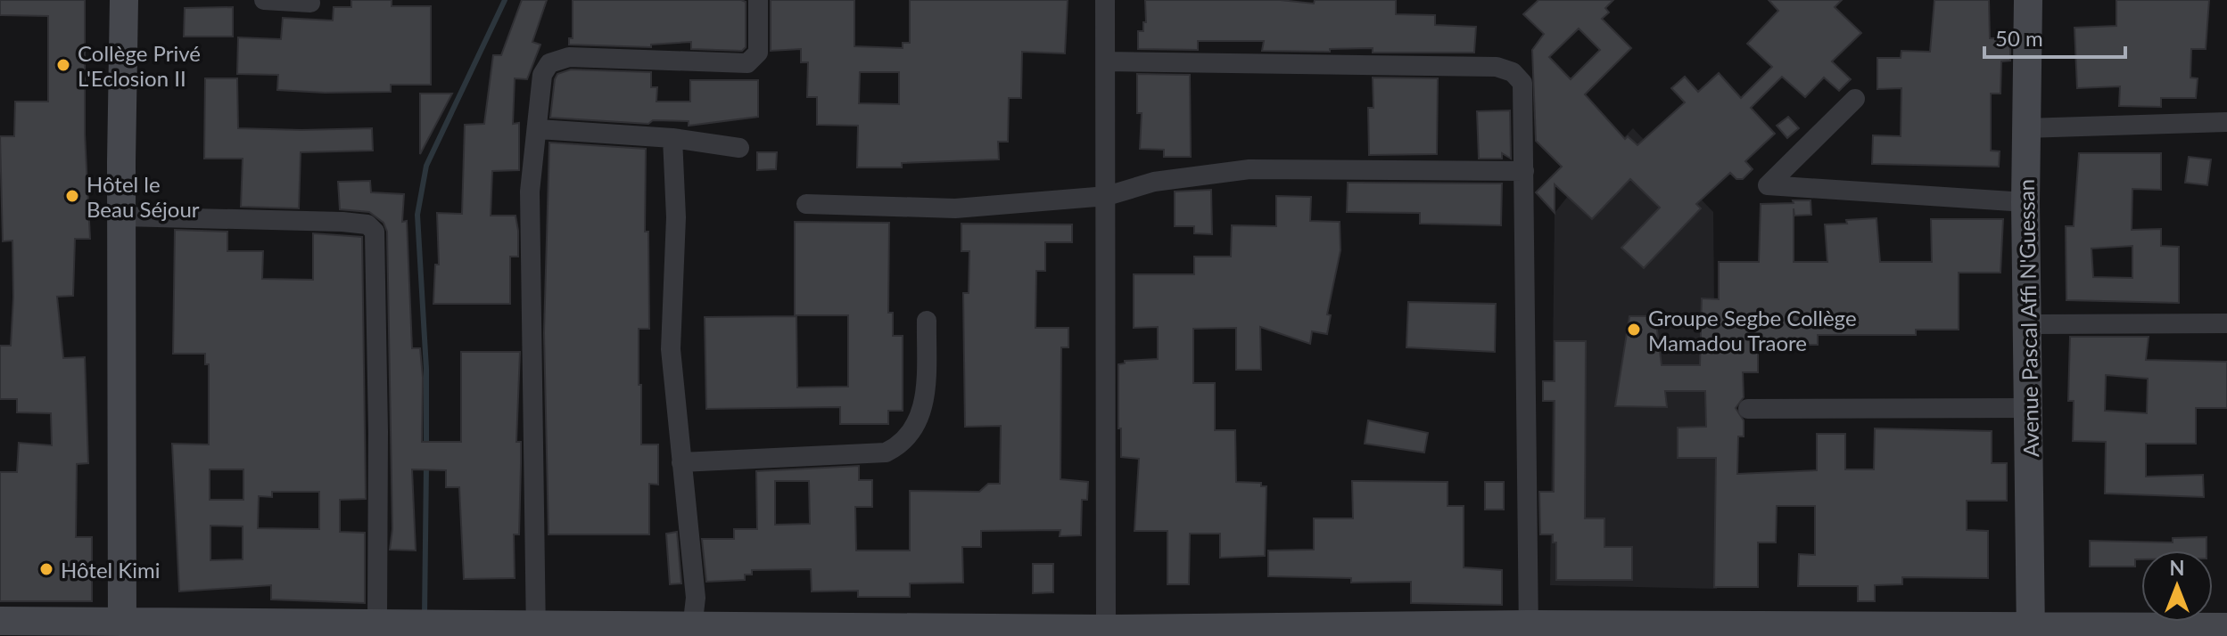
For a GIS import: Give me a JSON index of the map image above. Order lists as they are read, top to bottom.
{
  "streets": {
    "street": ["Avenue Pascal Affi N'Guessan"]
  },
  "places": [
    "Collège Privé L'Eclosion II",
    "Hôtel le Beau Séjour",
    "Groupe Segbe Collège Mamadou Traore",
    "Hôtel Kimi"
  ],
  "scale_bar": "50 m",
  "north": "top"
}
